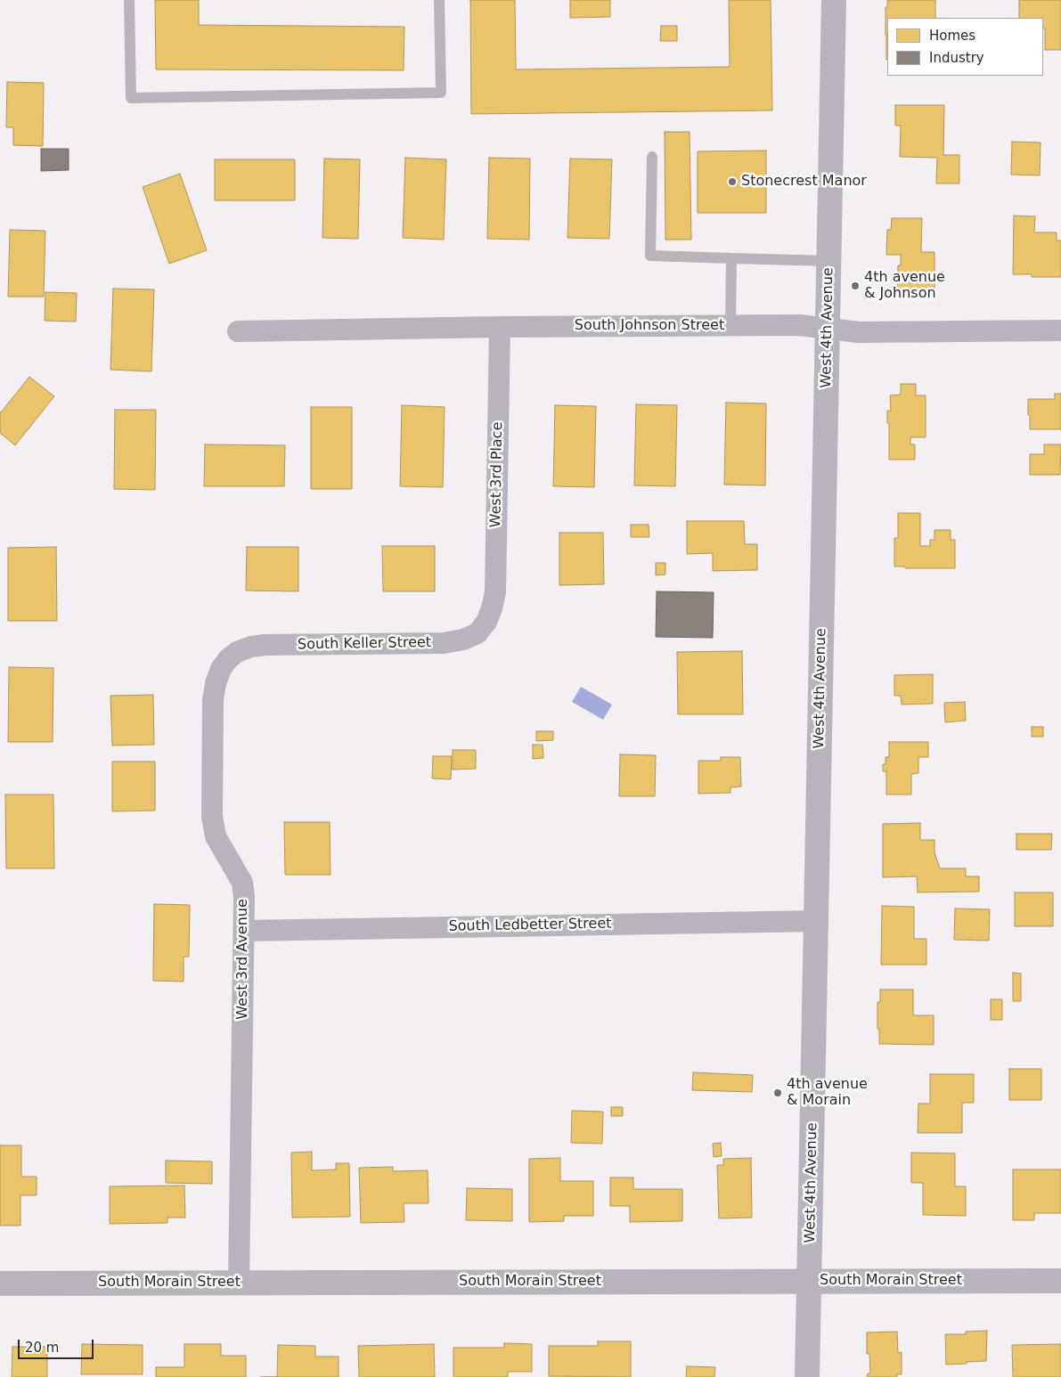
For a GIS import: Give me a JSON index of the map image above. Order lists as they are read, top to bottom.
{
  "streets": {
    "street": [
      "South Johnson Street",
      "West 4th Avenue",
      "West 3rd Place",
      "South Keller Street",
      "South Ledbetter Street",
      "West 3rd Avenue",
      "South Morain Street"
    ]
  },
  "crossings": [
    ["South Johnson Street", "West 4th Avenue"],
    ["South Johnson Street", "West 3rd Place"],
    ["West 4th Avenue", "South Ledbetter Street"],
    ["West 4th Avenue", "South Morain Street"],
    ["West 3rd Place", "South Keller Street"],
    ["South Keller Street", "West 3rd Avenue"],
    ["South Ledbetter Street", "West 3rd Avenue"],
    ["West 3rd Avenue", "South Morain Street"]
  ],
  "places": ["Stonecrest Manor", "4th avenue & Johnson", "4th avenue & Morain"],
  "legend": ["Homes", "Industry"],
  "scale_bar": "20 m"
}
